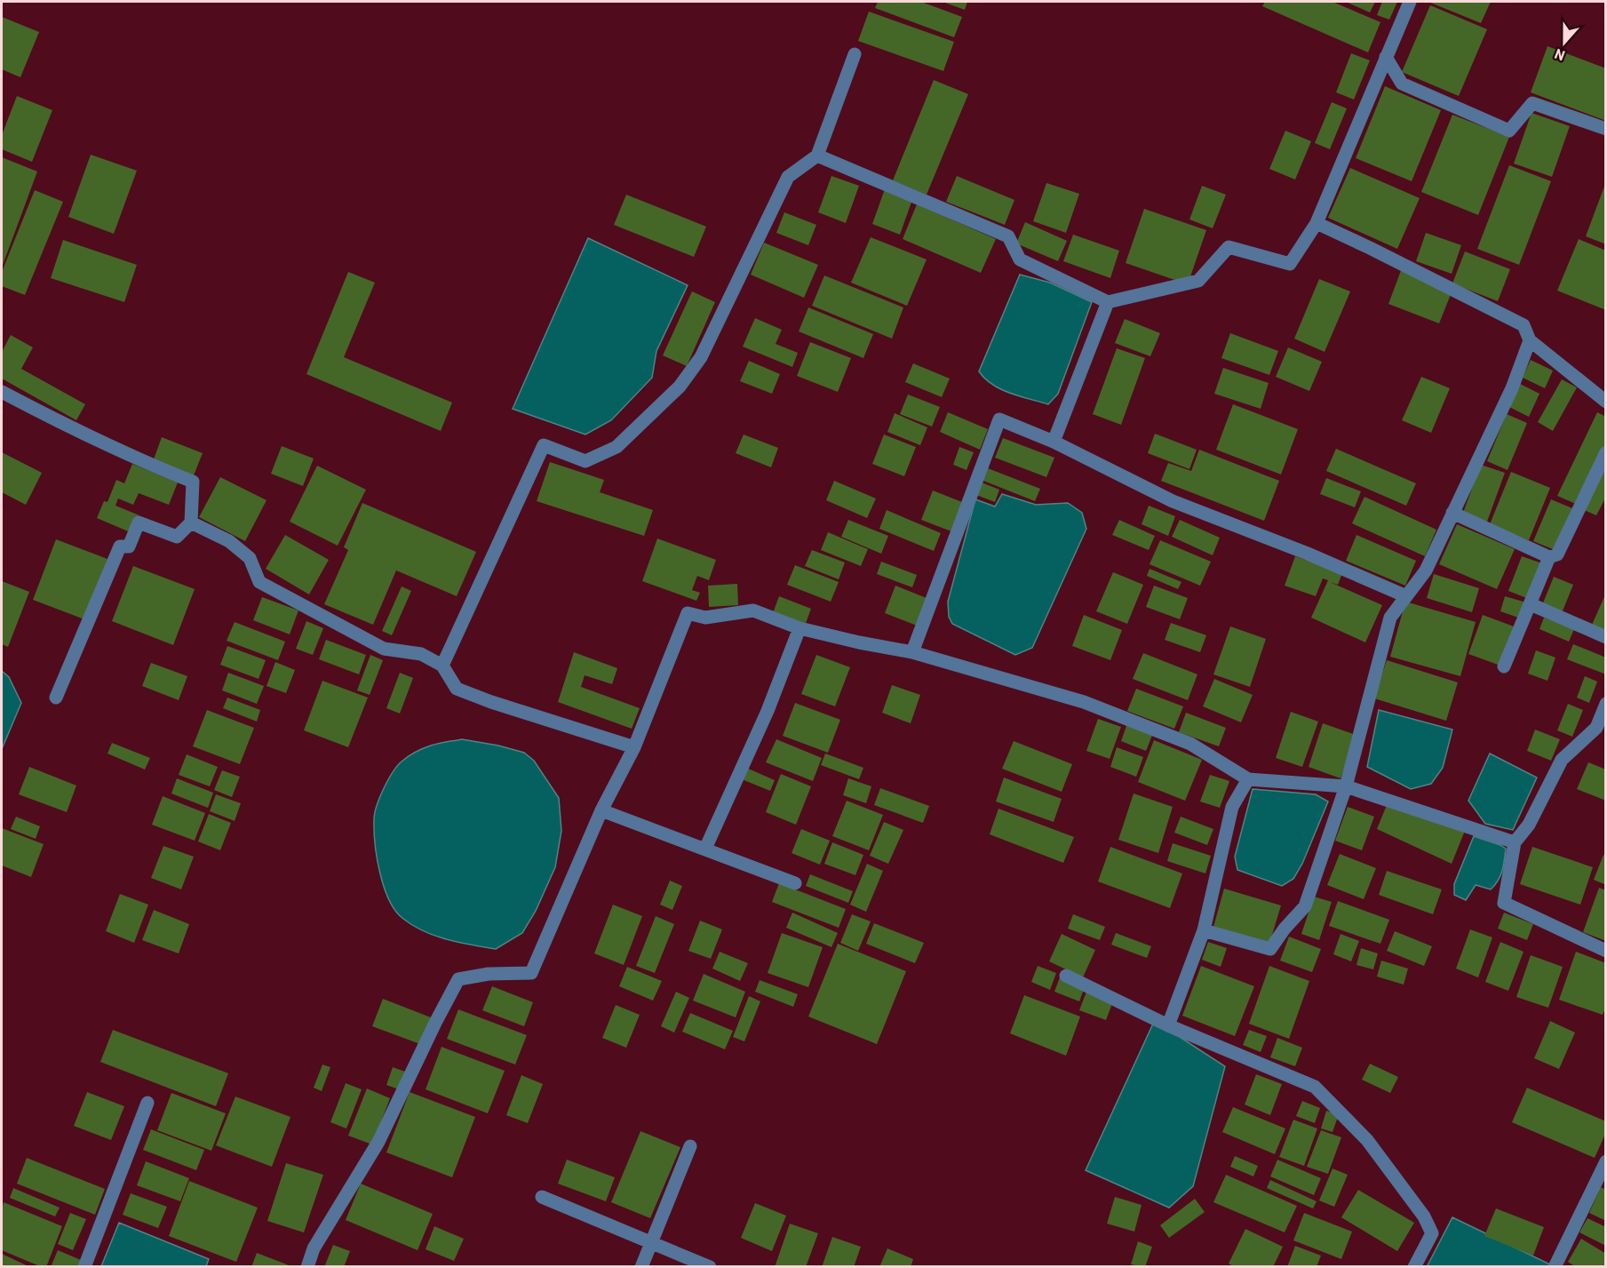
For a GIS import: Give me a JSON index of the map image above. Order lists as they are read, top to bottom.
{
  "north": "bottom"
}
